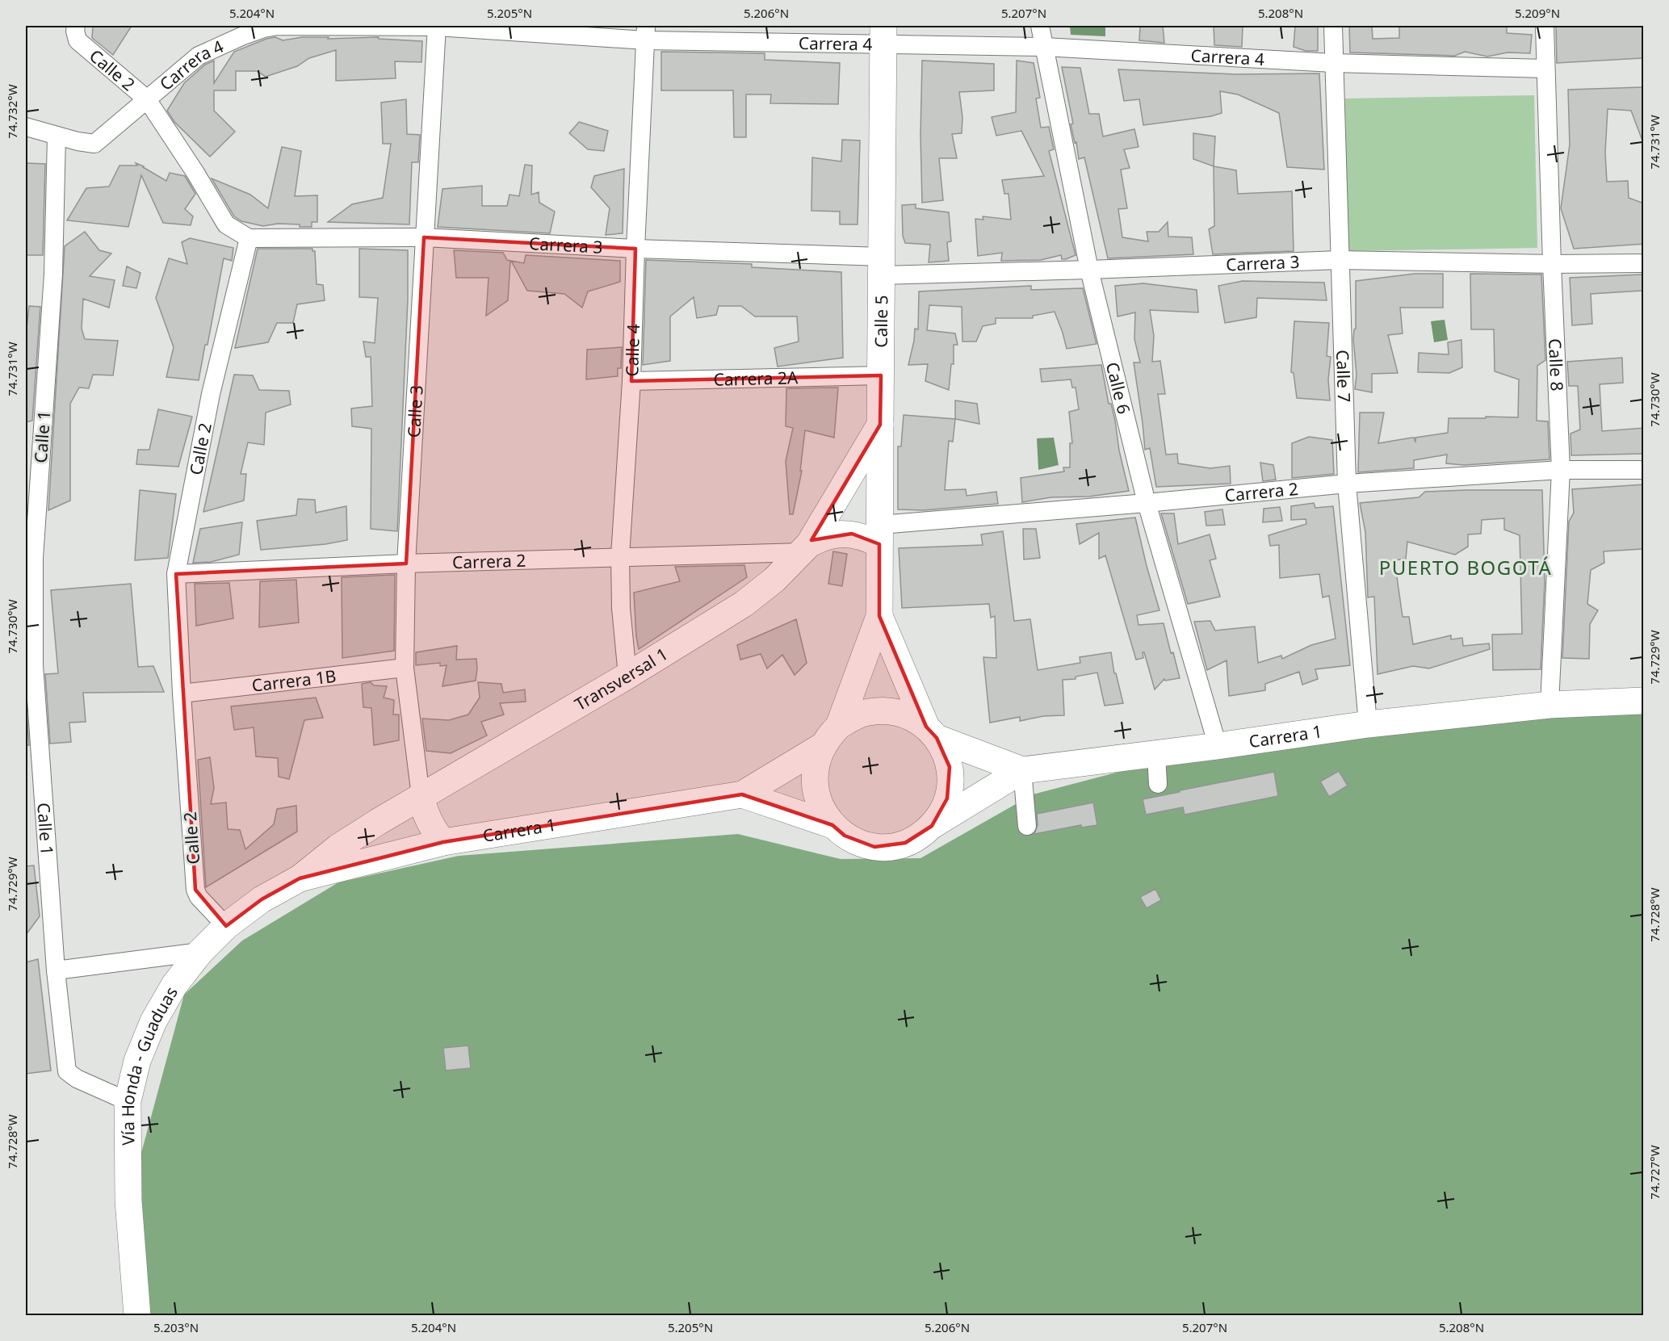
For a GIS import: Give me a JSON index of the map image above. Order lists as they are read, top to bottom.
{
  "streets": {
    "main road": [
      "Calle 5",
      "Transversal 1",
      "Carrera 1",
      "Vía Honda - Guaduas"
    ],
    "street": [
      "Carrera 4",
      "Calle 2",
      "Carrera 3",
      "Calle 4",
      "Calle 8",
      "Calle 7",
      "Carrera 2A",
      "Calle 6",
      "Calle 3",
      "Calle 1",
      "Carrera 2",
      "Carrera 1B"
    ]
  },
  "crossings": [
    ["Carrera 4", "Calle 2"],
    ["Carrera 4", "Calle 5"],
    ["Carrera 4", "Calle 4"],
    ["Carrera 4", "Calle 8"],
    ["Carrera 4", "Calle 7"],
    ["Carrera 4", "Calle 6"],
    ["Carrera 4", "Calle 3"],
    ["Carrera 4", "Calle 1"],
    ["Calle 2", "Carrera 3"],
    ["Calle 2", "Carrera 2"],
    ["Calle 2", "Carrera 1B"],
    ["Calle 2", "Vía Honda - Guaduas"],
    ["Carrera 3", "Calle 5"],
    ["Carrera 3", "Calle 4"],
    ["Carrera 3", "Calle 8"],
    ["Carrera 3", "Calle 7"],
    ["Carrera 3", "Calle 6"],
    ["Carrera 3", "Calle 3"],
    ["Calle 5", "Carrera 2A"],
    ["Calle 5", "Carrera 2"],
    ["Calle 5", "Transversal 1"],
    ["Calle 5", "Carrera 1"],
    ["Calle 4", "Carrera 2A"],
    ["Calle 4", "Carrera 2"],
    ["Calle 4", "Transversal 1"],
    ["Calle 8", "Carrera 2"],
    ["Calle 8", "Carrera 1"],
    ["Calle 7", "Carrera 2"],
    ["Calle 7", "Carrera 1"],
    ["Calle 6", "Carrera 2"],
    ["Calle 6", "Carrera 1"],
    ["Calle 3", "Carrera 2"],
    ["Calle 3", "Transversal 1"],
    ["Calle 3", "Carrera 1B"],
    ["Calle 1", "Vía Honda - Guaduas"],
    ["Carrera 2", "Transversal 1"],
    ["Transversal 1", "Carrera 1"],
    ["Transversal 1", "Vía Honda - Guaduas"],
    ["Carrera 1", "Vía Honda - Guaduas"]
  ],
  "districts": ["PUERTO BOGOTÁ"],
  "coordinates": [
    "5.204°N",
    "5.205°N",
    "5.206°N",
    "5.207°N",
    "5.208°N",
    "5.209°N",
    "74.732°W",
    "74.731°W",
    "74.730°W",
    "74.729°W",
    "74.728°W",
    "74.727°W",
    "5.203°N"
  ]
}
